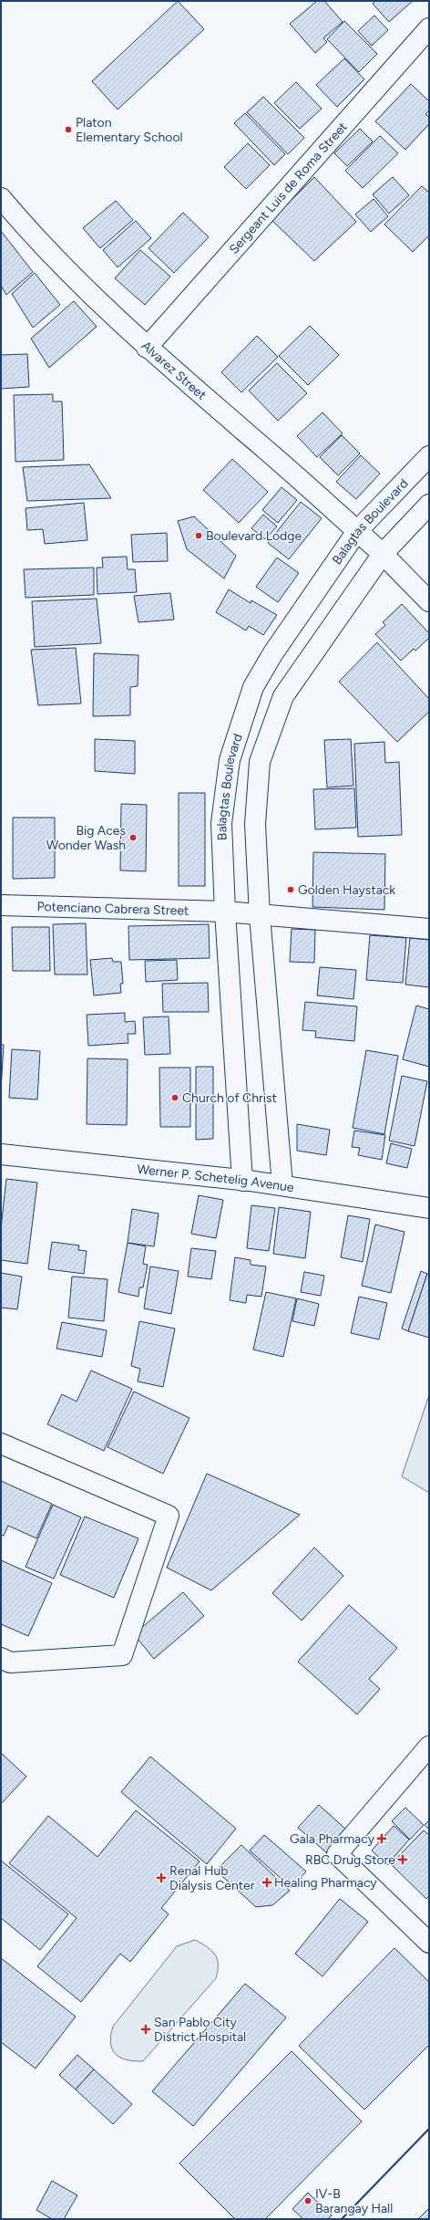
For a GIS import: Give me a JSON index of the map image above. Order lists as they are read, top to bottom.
{
  "streets": {
    "street": [
      "Sergeant Luis de Roma Street",
      "Alvarez Street",
      "Balagtas Boulevard",
      "Potenciano Cabrera Street",
      "Werner P. Schetelig Avenue"
    ]
  },
  "crossings": [
    ["Sergeant Luis de Roma Street", "Alvarez Street"],
    ["Alvarez Street", "Balagtas Boulevard"],
    ["Balagtas Boulevard", "Potenciano Cabrera Street"],
    ["Balagtas Boulevard", "Werner P. Schetelig Avenue"]
  ],
  "places": {
    "other": [
      "Platon Elementary School",
      "Boulevard Lodge",
      "Big Aces Wonder Wash",
      "Golden Haystack",
      "Church of Christ",
      "IV-B Barangay Hall"
    ],
    "health": [
      "Gala Pharmacy",
      "RBC Drug Store",
      "Renal Hub Dialysis Center",
      "Healing Pharmacy",
      "San Pablo City District Hospital"
    ]
  }
}
